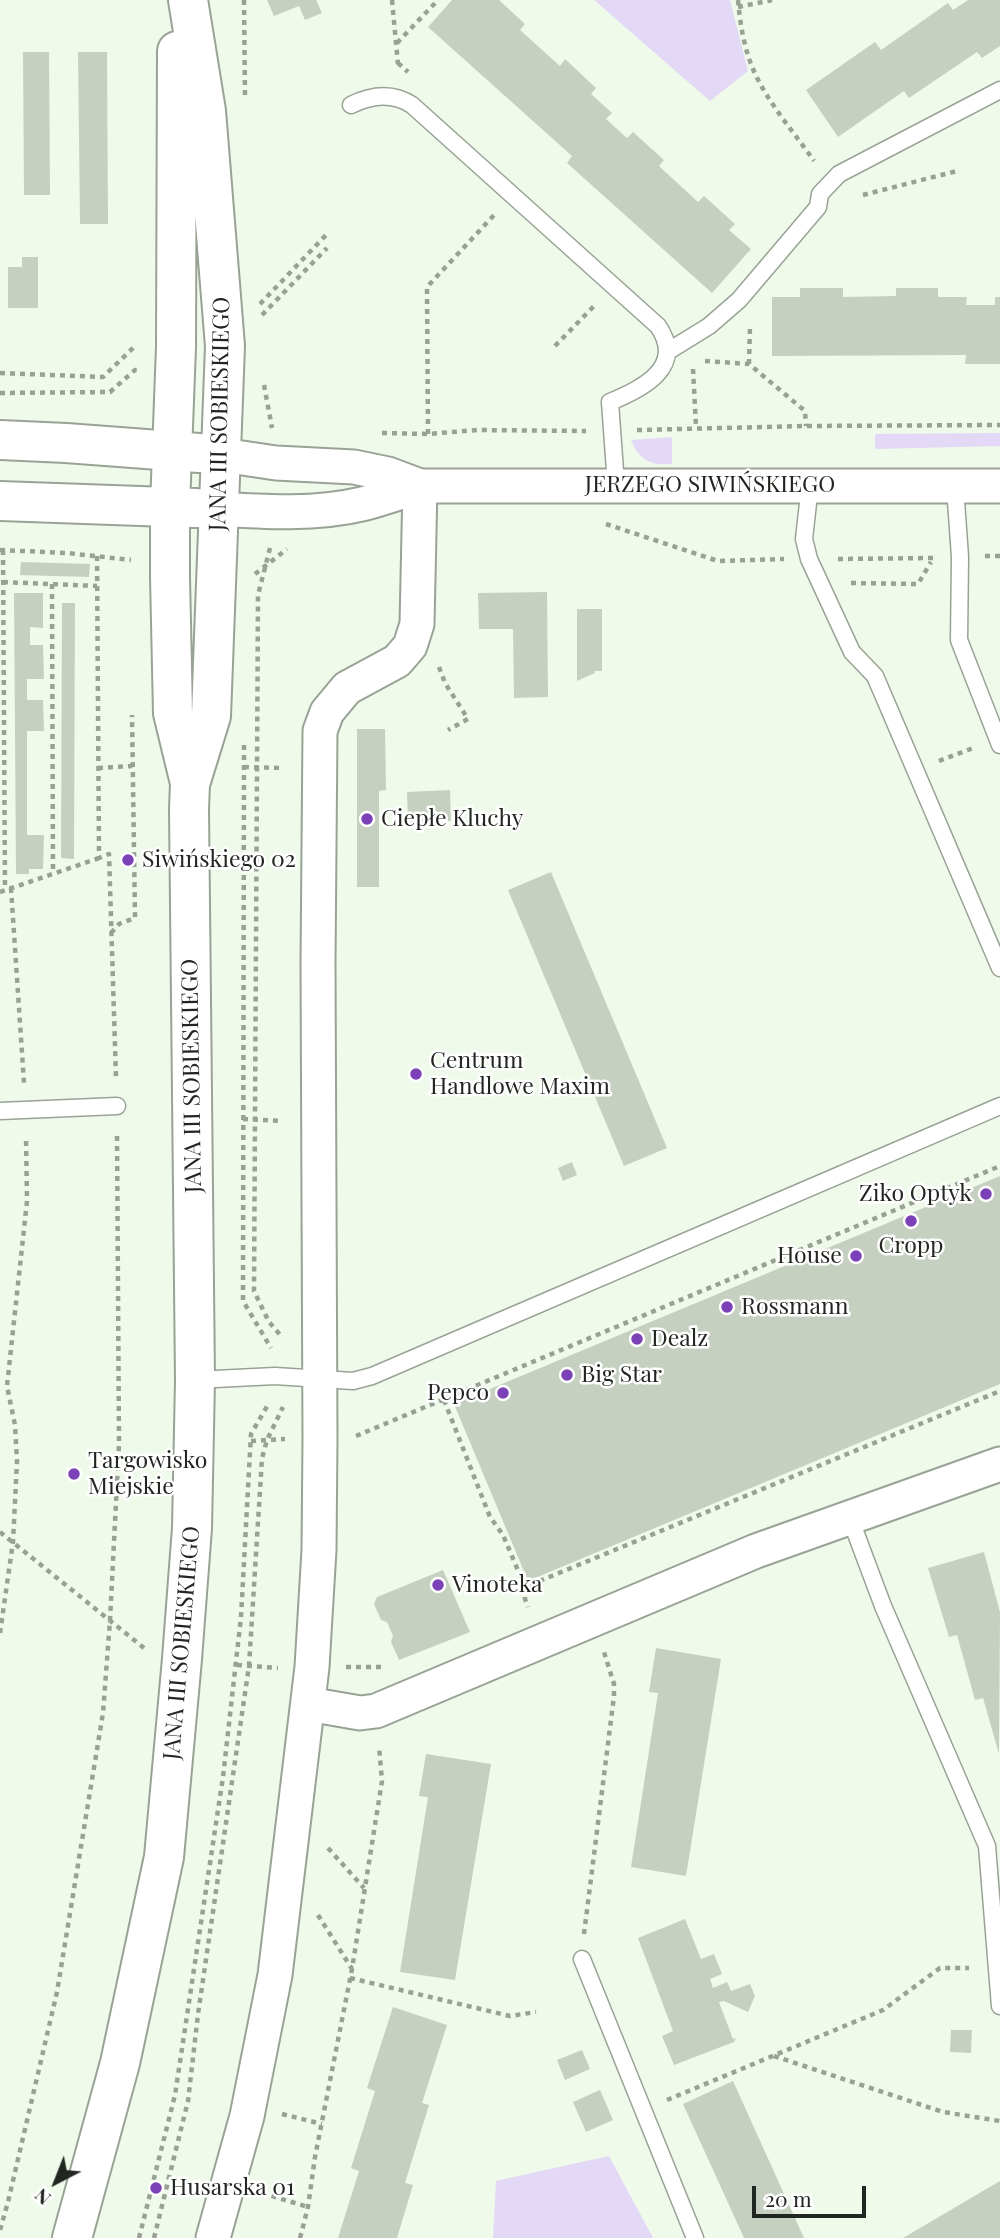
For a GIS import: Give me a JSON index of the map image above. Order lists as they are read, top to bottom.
{
  "streets": {
    "street": ["JANA III SOBIESKIEGO", "JERZEGO SIWIŃSKIEGO"]
  },
  "crossings": [
    ["JANA III SOBIESKIEGO", "JERZEGO SIWIŃSKIEGO"]
  ],
  "places": [
    "Ciepłe Kluchy",
    "Siwińskiego 02",
    "Centrum Handlowe Maxim",
    "Ziko Optyk",
    "Cropp",
    "House",
    "Rossmann",
    "Dealz",
    "Big Star",
    "Pepco",
    "Targowisko Miejskie",
    "Vinoteka",
    "Husarska 01"
  ],
  "scale_bar": "20 m",
  "north": "bottom left"
}
